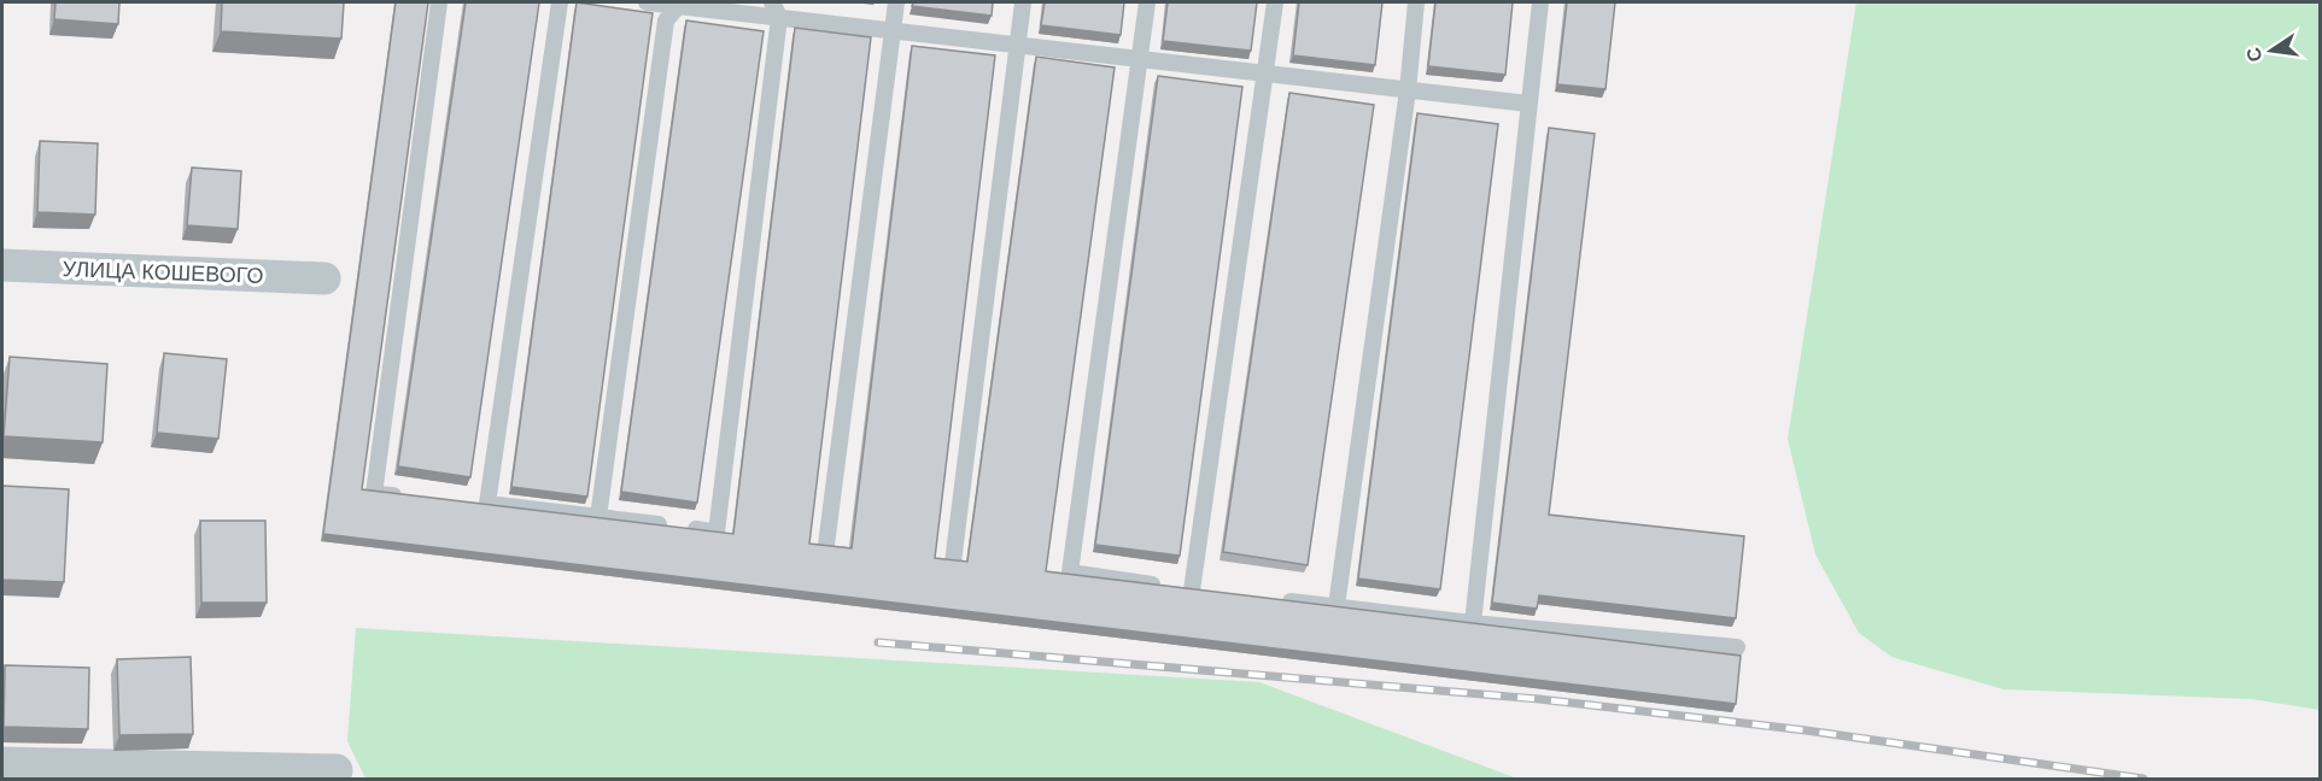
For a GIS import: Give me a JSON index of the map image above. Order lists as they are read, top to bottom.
{
  "streets": {
    "street": ["УЛИЦА КОШЕВОГО"]
  },
  "north": "left"
}
